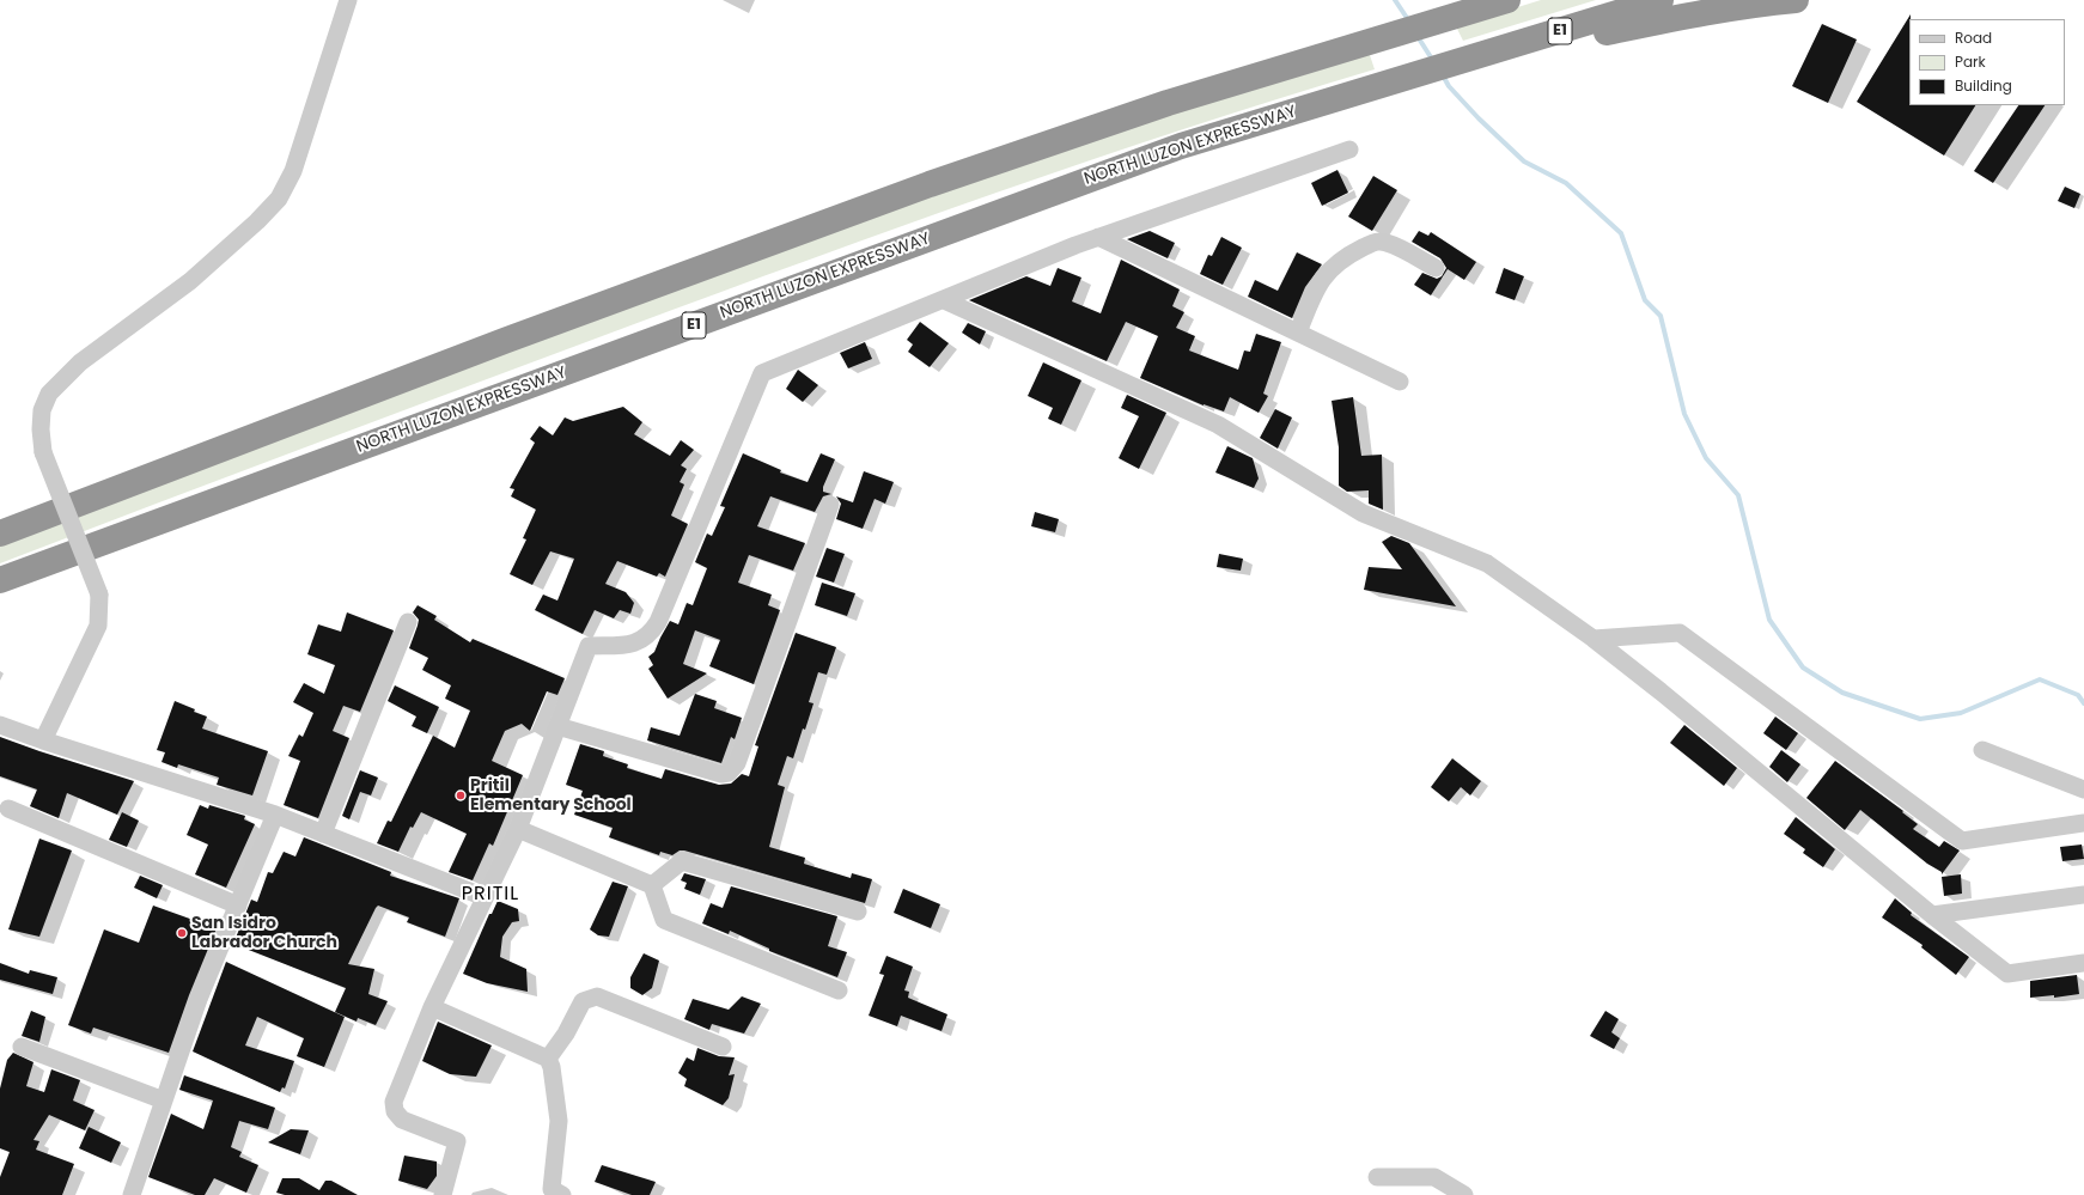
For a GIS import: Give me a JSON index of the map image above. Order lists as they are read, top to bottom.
{
  "streets": {
    "highway": ["E1", "NORTH LUZON EXPRESSWAY"]
  },
  "districts": ["PRITIL"],
  "places": ["Pritil Elementary School", "San Isidro Labrador Church"],
  "legend": ["Road", "Park", "Building"]
}
